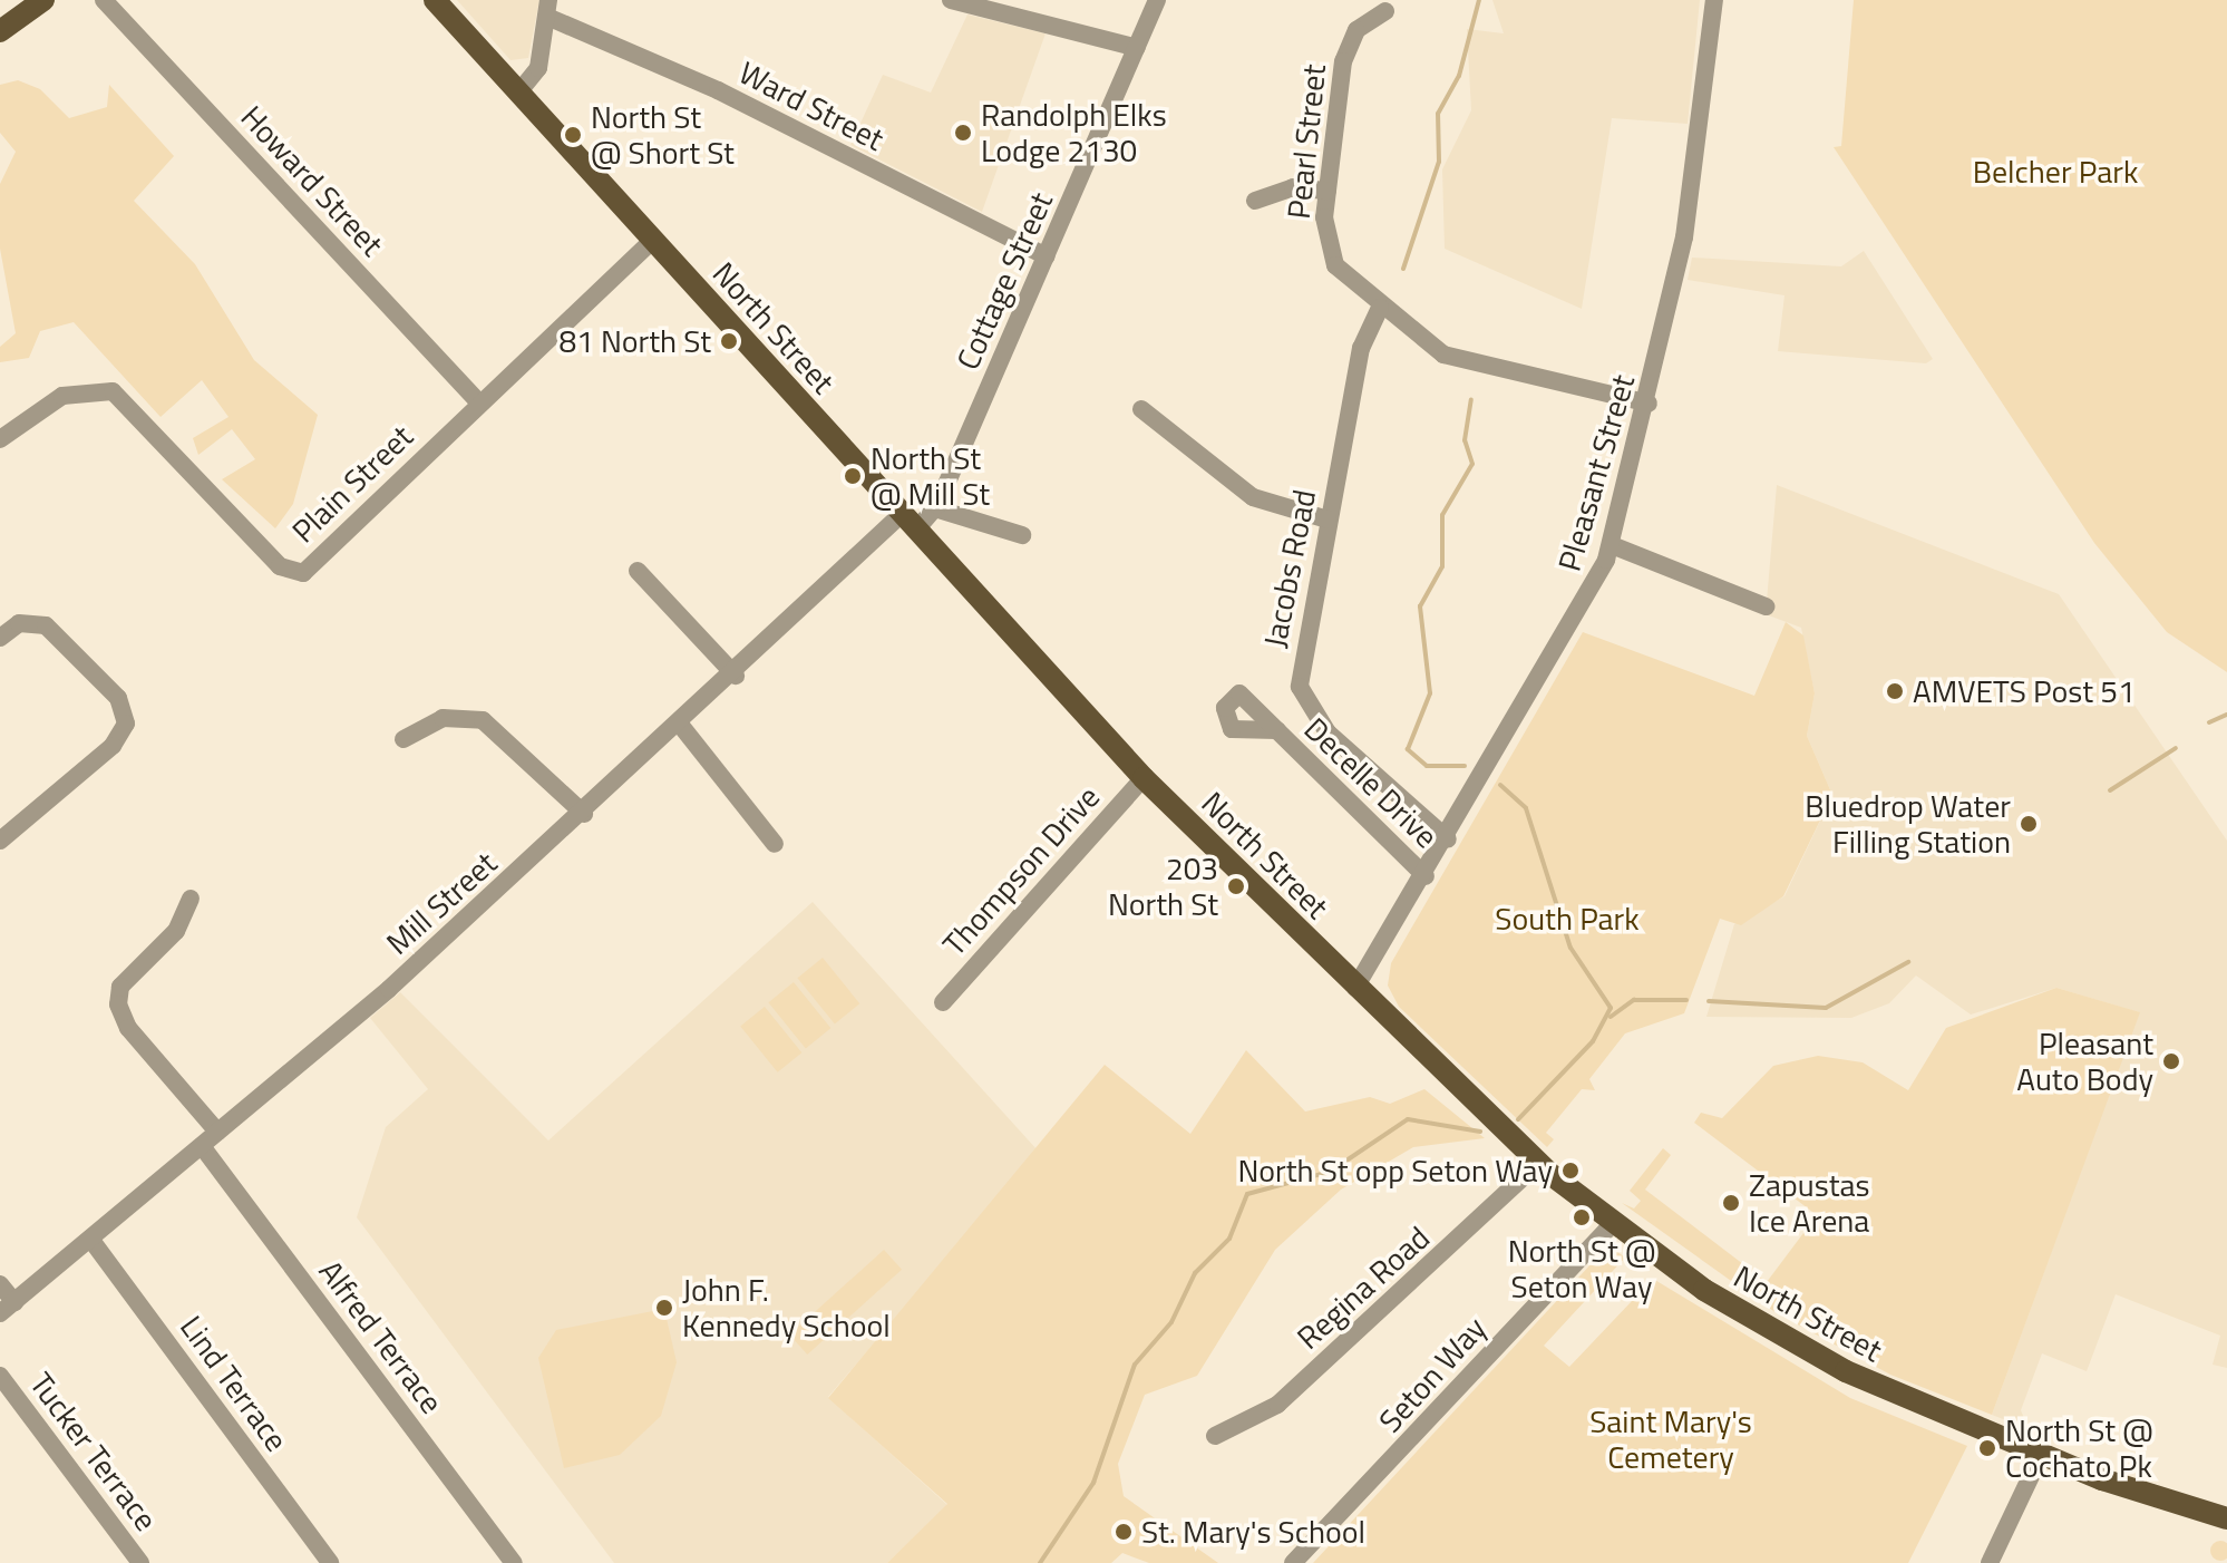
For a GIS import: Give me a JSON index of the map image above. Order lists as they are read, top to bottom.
{
  "streets": {
    "main road": ["North Street"],
    "street": [
      "Ward Street",
      "Pearl Street",
      "Howard Street",
      "Cottage Street",
      "Pleasant Street",
      "Plain Street",
      "Jacobs Road",
      "Decelle Drive",
      "Thompson Drive",
      "Mill Street",
      "Regina Road",
      "Alfred Terrace",
      "Seton Way",
      "Lind Terrace",
      "Tucker Terrace"
    ]
  },
  "crossings": [
    ["Ward Street", "Cottage Street"],
    ["Pearl Street", "Pleasant Street"],
    ["Pearl Street", "Jacobs Road"],
    ["Howard Street", "Plain Street"],
    ["Cottage Street", "North Street"],
    ["Cottage Street", "Mill Street"],
    ["North Street", "Pleasant Street"],
    ["North Street", "Plain Street"],
    ["North Street", "Thompson Drive"],
    ["North Street", "Mill Street"],
    ["North Street", "Regina Road"],
    ["North Street", "Seton Way"],
    ["Pleasant Street", "Jacobs Road"],
    ["Pleasant Street", "Decelle Drive"],
    ["Mill Street", "Alfred Terrace"],
    ["Mill Street", "Lind Terrace"]
  ],
  "parks": ["Belcher Park", "South Park", "Saint Mary's Cemetery"],
  "places": [
    "Randolph Elks Lodge 2130",
    "North St @ Short St",
    "81 North St",
    "North St @ Mill St",
    "AMVETS Post 51",
    "Bluedrop Water Filling Station",
    "203 North St",
    "Pleasant Auto Body",
    "North St opp Seton Way",
    "Zapustas Ice Arena",
    "North St @ Seton Way",
    "John F. Kennedy School",
    "North St @ Cochato Pk",
    "St. Mary's School"
  ]
}
